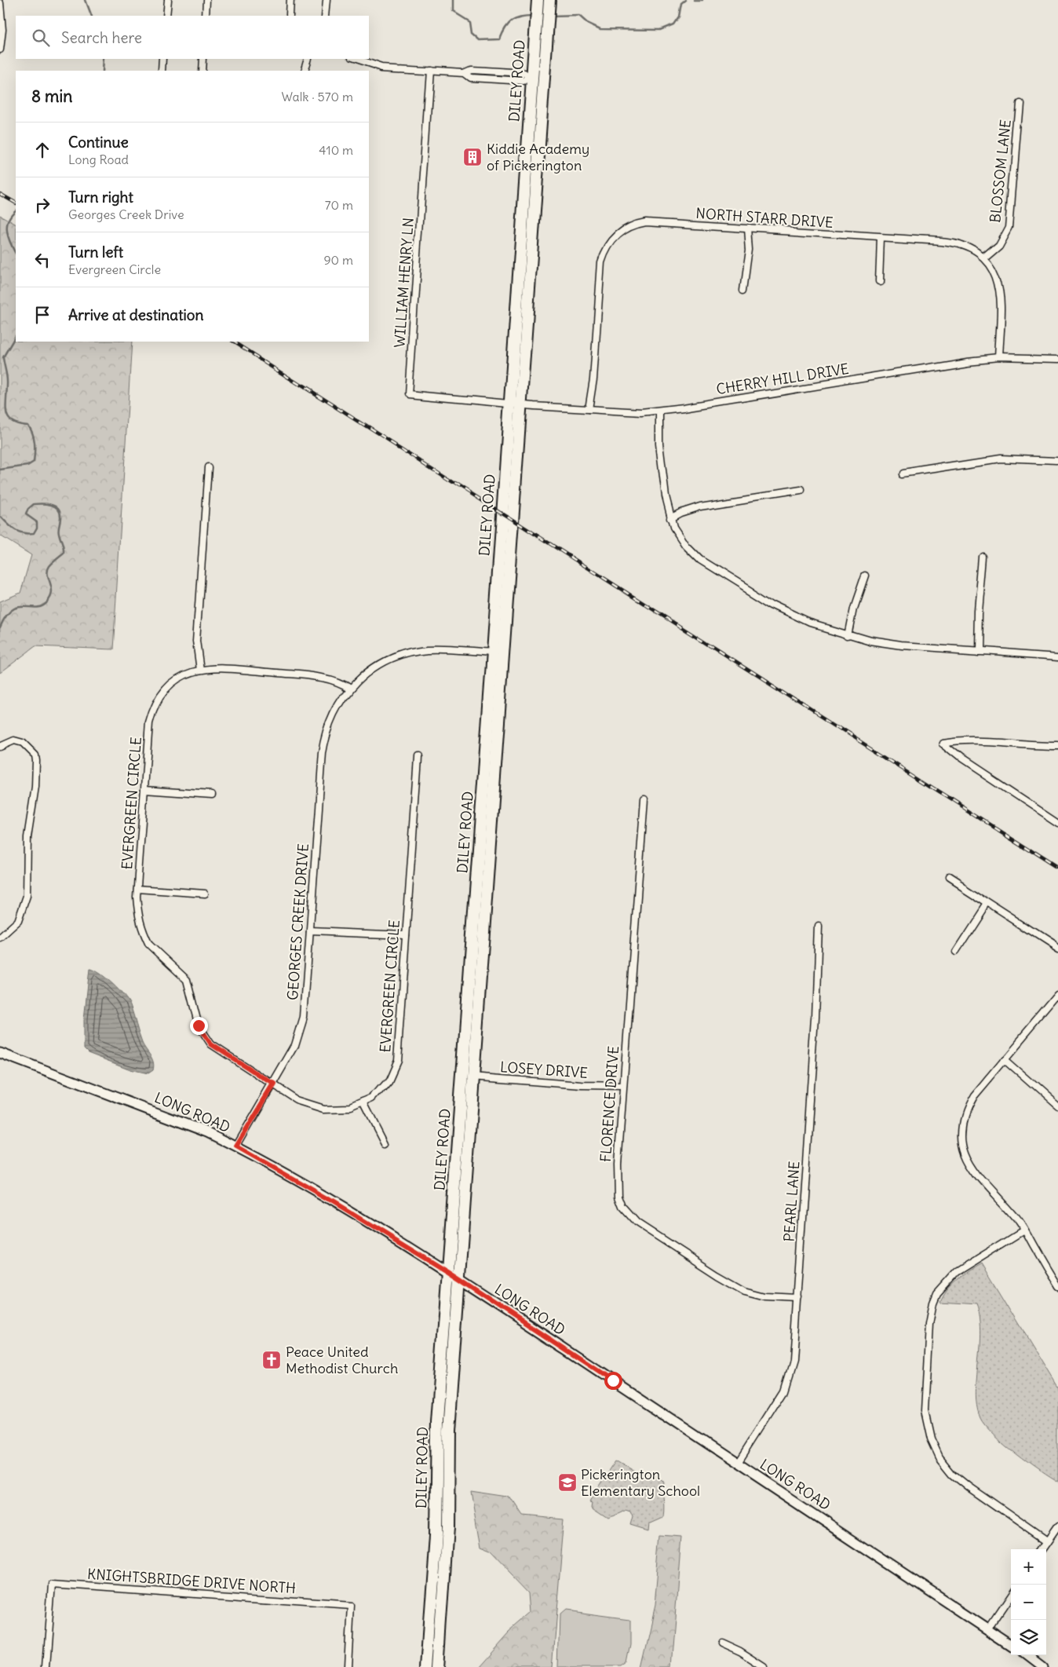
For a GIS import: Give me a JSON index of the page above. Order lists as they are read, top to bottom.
{
  "streets": {
    "highway": ["DILEY ROAD"],
    "main road": ["LONG ROAD"],
    "street": [
      "BLOSSOM LANE",
      "NORTH STARR DRIVE",
      "WILLIAM HENRY LN",
      "CHERRY HILL DRIVE",
      "EVERGREEN CIRCLE",
      "GEORGES CREEK DRIVE",
      "LOSEY DRIVE",
      "FLORENCE DRIVE",
      "PEARL LANE",
      "KNIGHTSBRIDGE DRIVE NORTH"
    ]
  },
  "crossings": [
    ["DILEY ROAD", "WILLIAM HENRY LN"],
    ["DILEY ROAD", "CHERRY HILL DRIVE"],
    ["DILEY ROAD", "LOSEY DRIVE"],
    ["DILEY ROAD", "LONG ROAD"],
    ["BLOSSOM LANE", "NORTH STARR DRIVE"],
    ["NORTH STARR DRIVE", "CHERRY HILL DRIVE"],
    ["WILLIAM HENRY LN", "CHERRY HILL DRIVE"],
    ["EVERGREEN CIRCLE", "GEORGES CREEK DRIVE"],
    ["GEORGES CREEK DRIVE", "LONG ROAD"],
    ["LOSEY DRIVE", "FLORENCE DRIVE"],
    ["FLORENCE DRIVE", "PEARL LANE"],
    ["LONG ROAD", "PEARL LANE"]
  ],
  "places": {
    "building": ["Kiddie Academy of Pickerington"],
    "church": ["Peace United Methodist Church"],
    "school or university": ["Pickerington Elementary School"]
  },
  "page": {
    "search": "Search here",
    "heading": ["8 min", "Walk · 570 m"],
    "list": [
      ["Continue", "Long Road", "410 m"],
      ["Turn right", "Georges Creek Drive", "70 m"],
      ["Turn left", "Evergreen Circle", "90 m"],
      "Arrive at destination"
    ],
    "map_buttons": ["+", "−"]
  }
}
